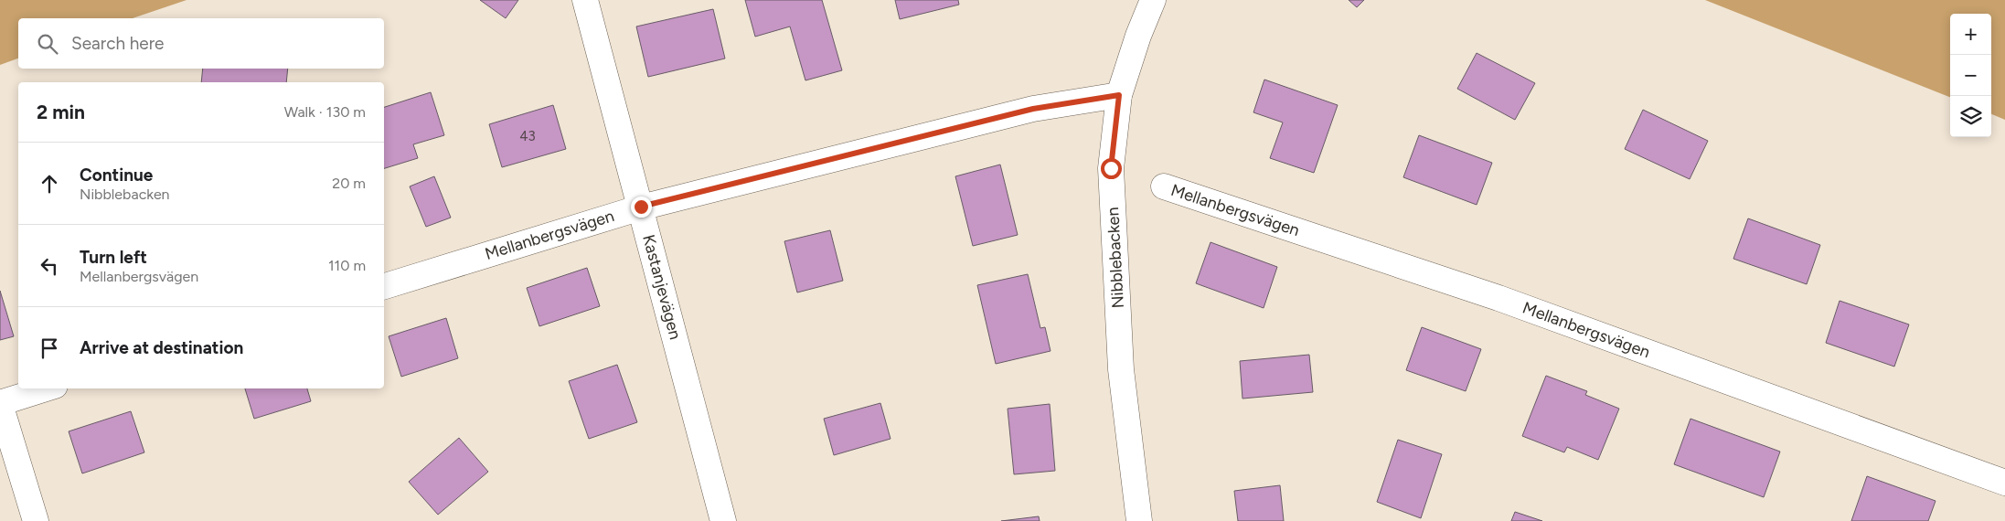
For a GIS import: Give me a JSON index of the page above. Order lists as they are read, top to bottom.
{
  "streets": {
    "street": ["Mellanbergsvägen", "Nibblebacken", "Kastanjevägen"]
  },
  "crossings": [
    ["Mellanbergsvägen", "Nibblebacken"],
    ["Mellanbergsvägen", "Kastanjevägen"]
  ],
  "house_numbers": ["43"],
  "page": {
    "map_buttons": ["+", "−"],
    "search": "Search here",
    "heading": ["2 min", "Walk · 130 m"],
    "list": [
      ["Continue", "Nibblebacken", "20 m"],
      ["Turn left", "Mellanbergsvägen", "110 m"],
      "Arrive at destination"
    ]
  }
}
